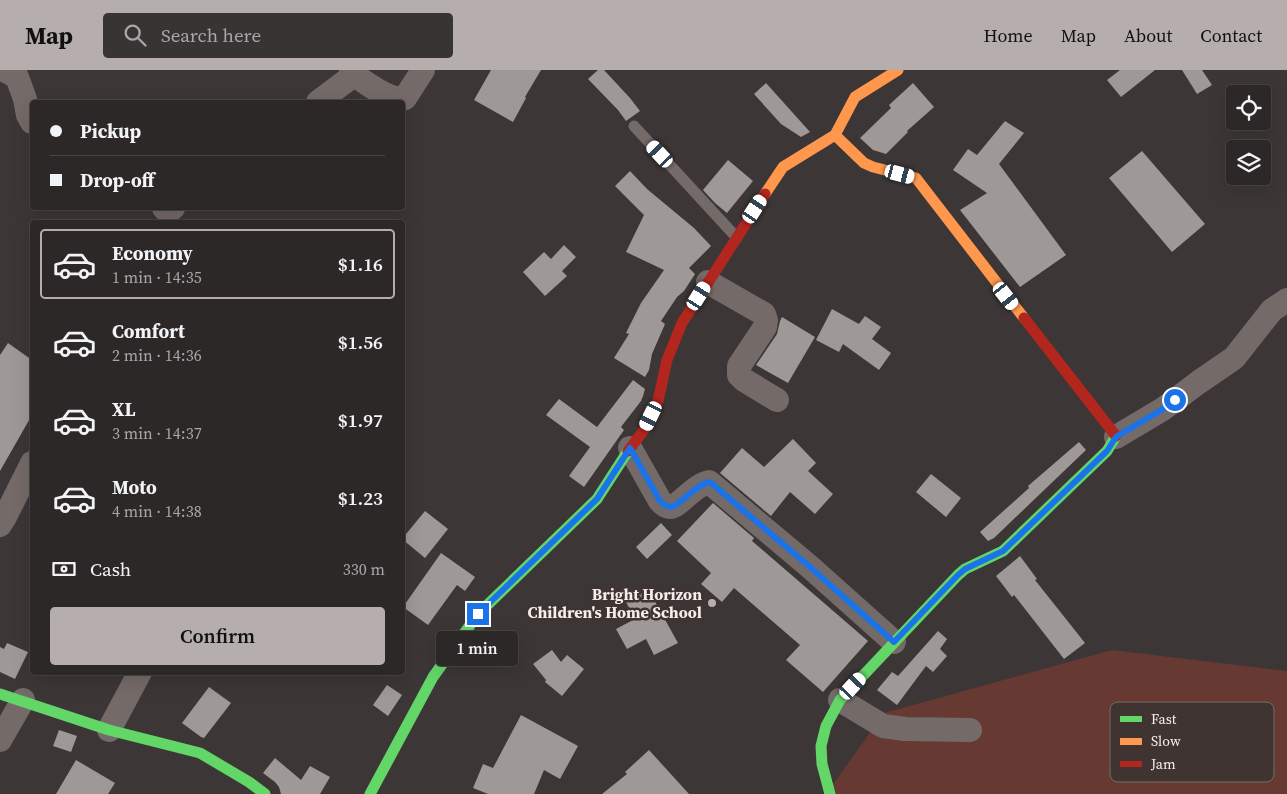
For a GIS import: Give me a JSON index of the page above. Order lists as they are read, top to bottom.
{
  "places": ["Bright Horizon Children's Home School"],
  "legend": ["Fast", "Slow", "Jam"],
  "page": {
    "header": "Map",
    "search": "Search here",
    "nav": [
      "Home",
      "Map",
      "About",
      "Contact"
    ],
    "banner": ["Pickup", "Drop-off"],
    "list": [
      {
        "name": "Economy",
        "note": "1 min · 14:35",
        "value": "$1.16"
      },
      {
        "name": "Comfort",
        "note": "2 min · 14:36",
        "value": "$1.56"
      },
      {
        "name": "XL",
        "note": "3 min · 14:37",
        "value": "$1.97"
      },
      {
        "name": "Moto",
        "note": "4 min · 14:38",
        "value": "$1.23"
      }
    ],
    "pay": ["Cash", "330 m"],
    "buttons": "Confirm",
    "bubble": "1 min"
  }
}
